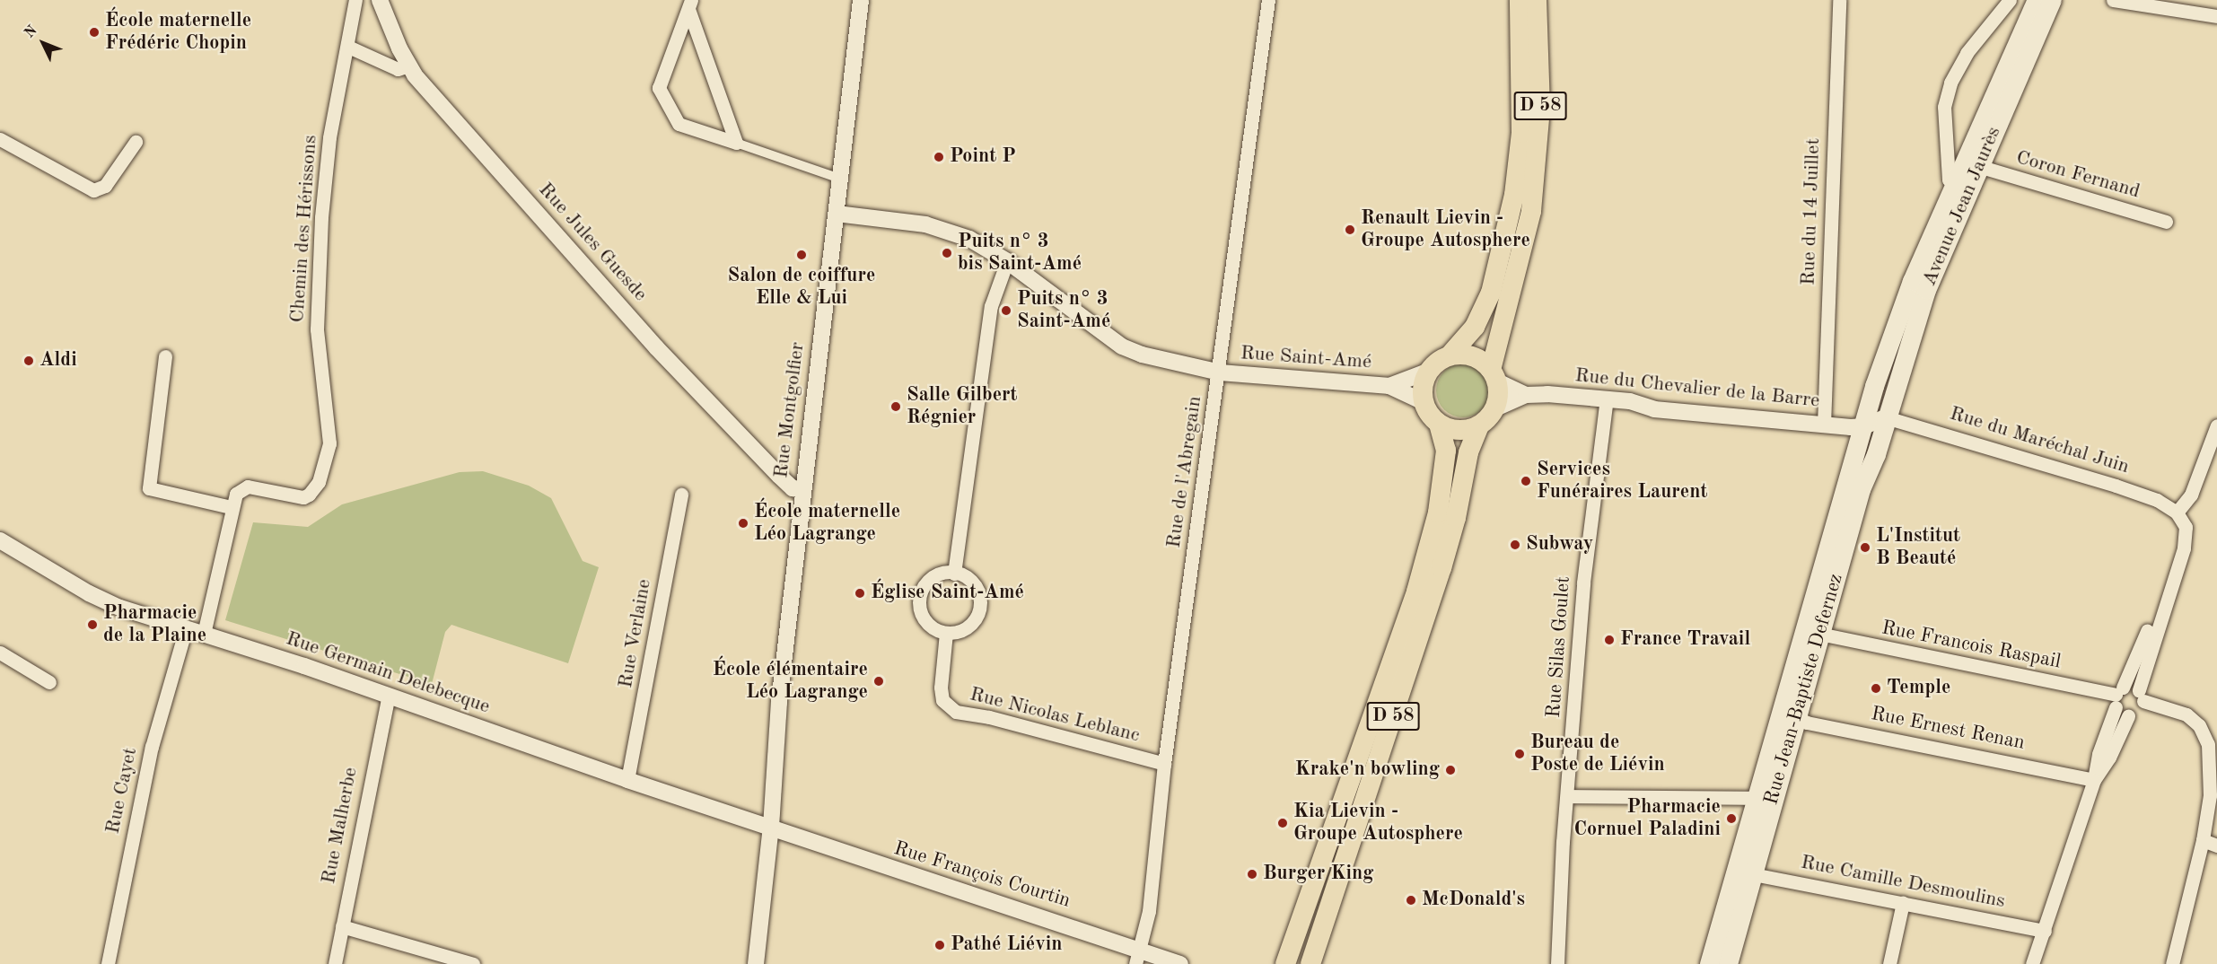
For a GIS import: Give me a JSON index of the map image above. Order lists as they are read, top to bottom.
{
  "streets": {
    "main road": ["D 58", "Avenue Jean Jaurès", "Rue Jean-Baptiste Defernez"],
    "street": [
      "Coron Fernand",
      "Rue du 14 Juillet",
      "Chemin des Hérissons",
      "Rue Jules Guesde",
      "Rue Saint-Amé",
      "Rue du Chevalier de la Barre",
      "Rue Montgolfier",
      "Rue du Maréchal Juin",
      "Rue de l'Abregain",
      "Rue Verlaine",
      "Rue Francois Raspail",
      "Rue Silas Goulet",
      "Rue Germain Delebecque",
      "Rue Nicolas Leblanc",
      "Rue Ernest Renan",
      "Rue Cayet",
      "Rue Malherbe",
      "Rue François Courtin",
      "Rue Camille Desmoulins"
    ]
  },
  "crossings": [
    ["Coron Fernand", "Avenue Jean Jaurès"],
    ["Avenue Jean Jaurès", "Rue du Chevalier de la Barre"],
    ["Avenue Jean Jaurès", "Rue du Maréchal Juin"],
    ["Avenue Jean Jaurès", "Rue Jean-Baptiste Defernez"],
    ["Rue du 14 Juillet", "Rue du Chevalier de la Barre"],
    ["Rue Jules Guesde", "Rue Montgolfier"],
    ["Rue Saint-Amé", "Rue Montgolfier"],
    ["Rue Saint-Amé", "Rue de l'Abregain"],
    ["Rue du Chevalier de la Barre", "Rue Silas Goulet"],
    ["Rue du Chevalier de la Barre", "Rue Jean-Baptiste Defernez"],
    ["Rue Montgolfier", "Rue Germain Delebecque"],
    ["Rue Montgolfier", "Rue François Courtin"],
    ["Rue du Maréchal Juin", "Rue Jean-Baptiste Defernez"],
    ["Rue de l'Abregain", "Rue Nicolas Leblanc"],
    ["Rue de l'Abregain", "Rue François Courtin"],
    ["Rue Verlaine", "Rue Germain Delebecque"],
    ["Rue Francois Raspail", "Rue Jean-Baptiste Defernez"],
    ["Rue Germain Delebecque", "Rue Cayet"],
    ["Rue Germain Delebecque", "Rue Malherbe"],
    ["Rue Germain Delebecque", "Rue François Courtin"],
    ["Rue Jean-Baptiste Defernez", "Rue Ernest Renan"],
    ["Rue Jean-Baptiste Defernez", "Rue Camille Desmoulins"]
  ],
  "places": [
    "École maternelle Frédéric Chopin",
    "Point P",
    "Renault Lievin - Groupe Autosphere",
    "Puits n° 3 bis Saint-Amé",
    "Salon de coiffure Elle & Lui",
    "Puits n° 3 Saint-Amé",
    "Aldi",
    "Salle Gilbert Régnier",
    "Services Funéraires Laurent",
    "École maternelle Léo Lagrange",
    "Subway",
    "L'Institut B Beauté",
    "Église Saint-Amé",
    "Pharmacie de la Plaine",
    "France Travail",
    "École élémentaire Léo Lagrange",
    "Temple",
    "Bureau de Poste de Liévin",
    "Krake'n bowling",
    "Pharmacie Cornuel Paladini",
    "Kia Lievin - Groupe Autosphere",
    "Burger King",
    "McDonald's",
    "Pathé Liévin"
  ],
  "north": "top left"
}
